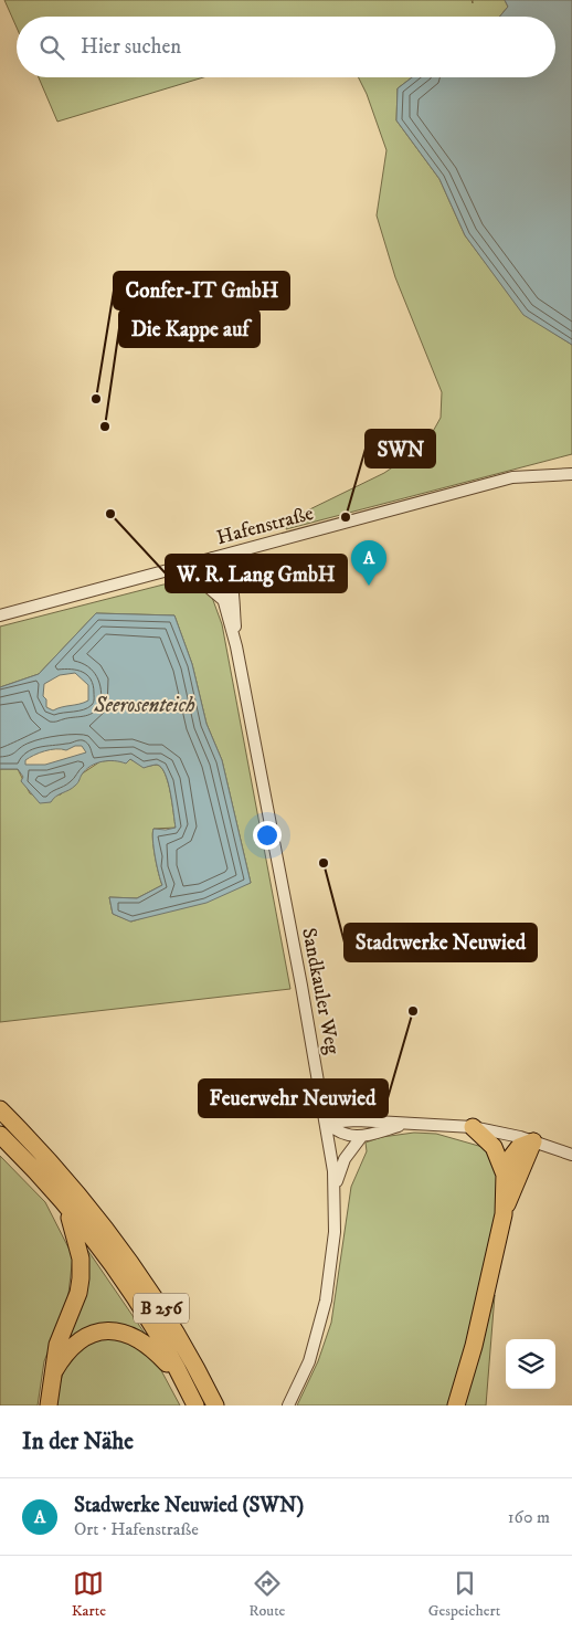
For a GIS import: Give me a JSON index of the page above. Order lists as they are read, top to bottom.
{
  "streets": {
    "highway": ["B 256"],
    "street": ["Hafenstraße", "Sandkauler Weg"]
  },
  "crossings": [
    ["Hafenstraße", "Sandkauler Weg"]
  ],
  "water": ["Seerosenteich"],
  "places": [
    "Confer-IT GmbH",
    "Die Kappe auf",
    "W. R. Lang GmbH",
    "SWN",
    "Stadtwerke Neuwied",
    "Feuerwehr Neuwied"
  ],
  "page": {
    "search": "Hier suchen",
    "pins": "A",
    "heading": "In der Nähe",
    "list": [
      {
        "mark": "A",
        "name": "Stadwerke Neuwied (SWN)",
        "note": "Ort · Hafenstraße",
        "value": "160 m"
      }
    ],
    "nav": ["Karte", "Route", "Gespeichert"]
  }
}
